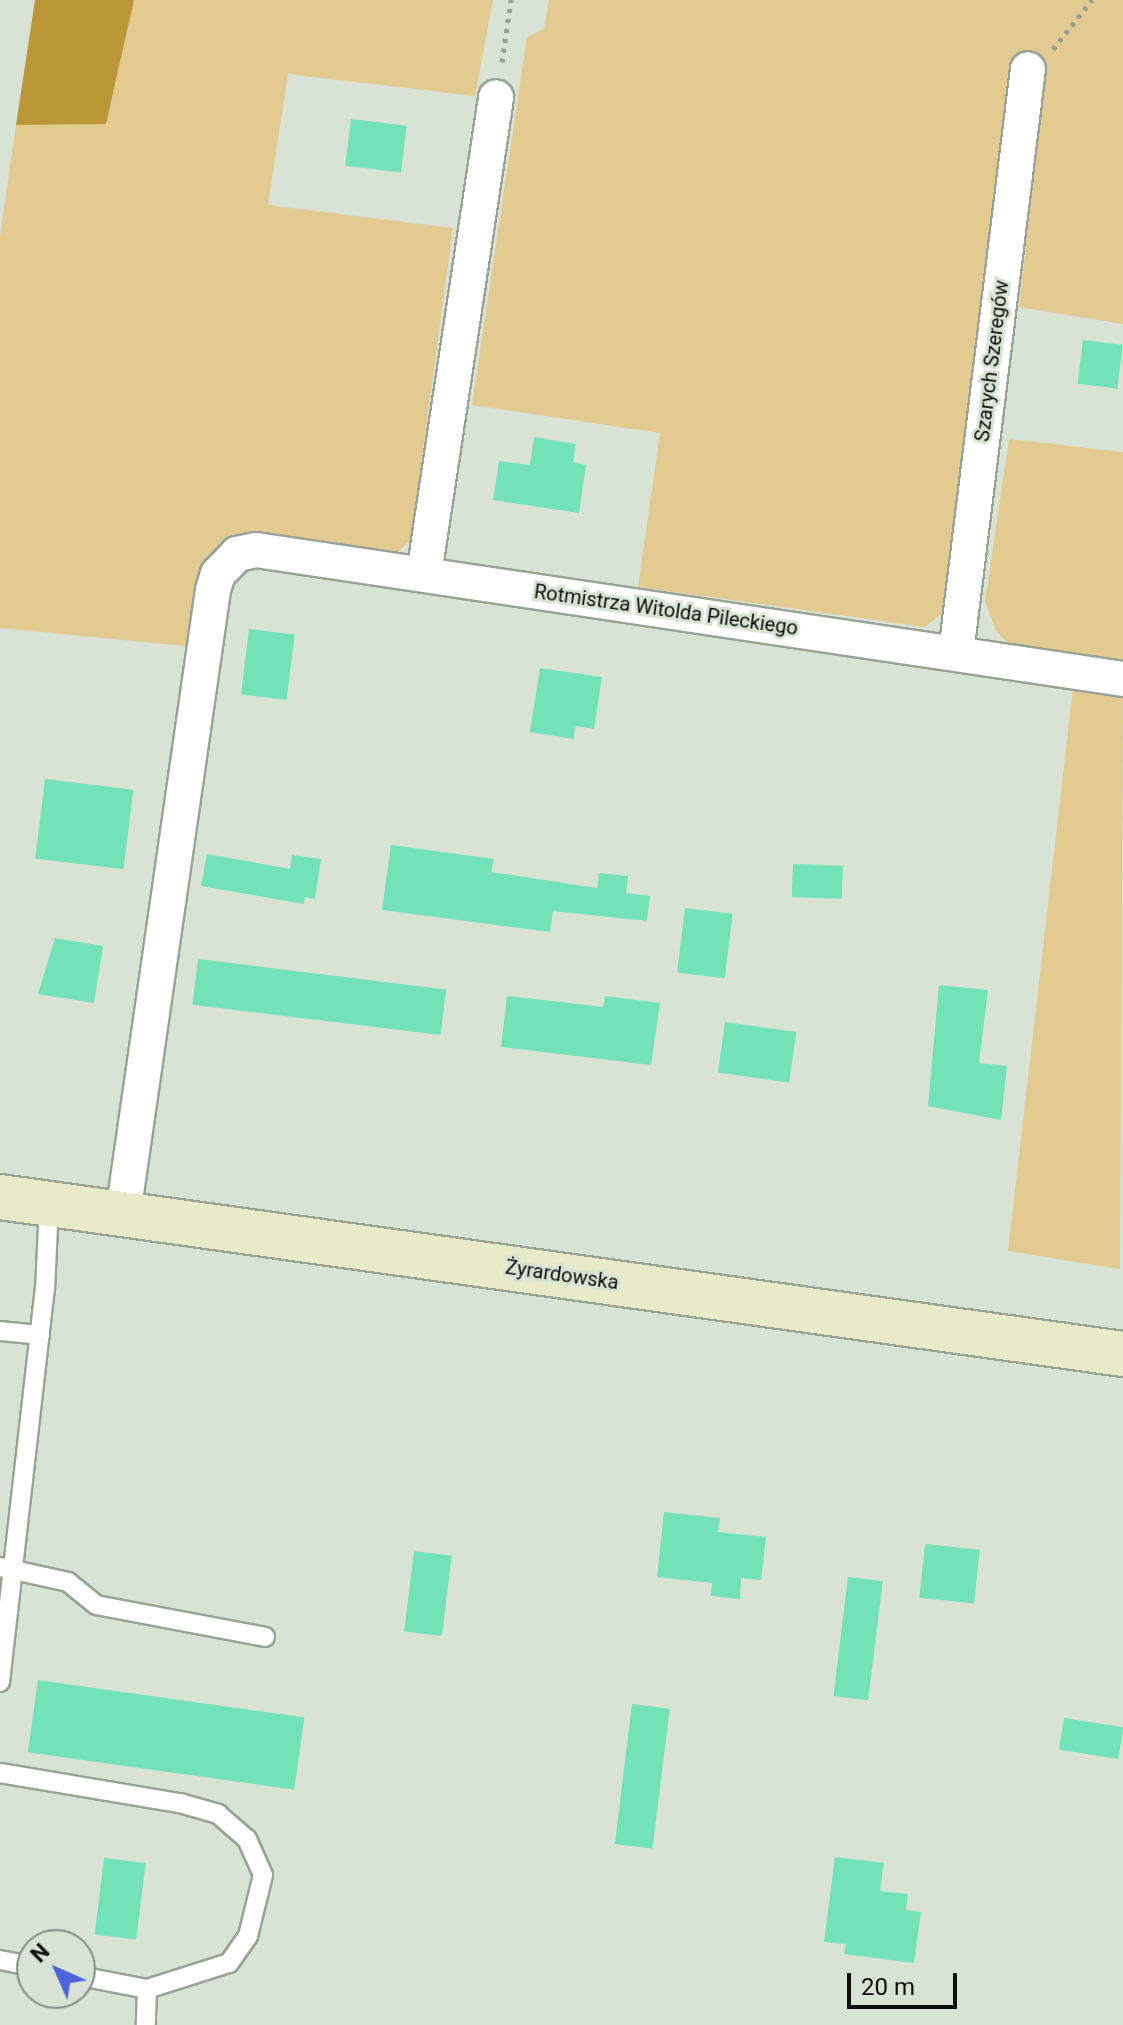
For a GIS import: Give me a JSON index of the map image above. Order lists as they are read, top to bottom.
{
  "streets": {
    "main road": ["Żyrardowska"],
    "street": ["Szarych Szeregów", "Rotmistrza Witolda Pileckiego"]
  },
  "crossings": [
    ["Szarych Szeregów", "Rotmistrza Witolda Pileckiego"],
    ["Rotmistrza Witolda Pileckiego", "Żyrardowska"]
  ],
  "scale_bar": "20 m",
  "north": "top left"
}
